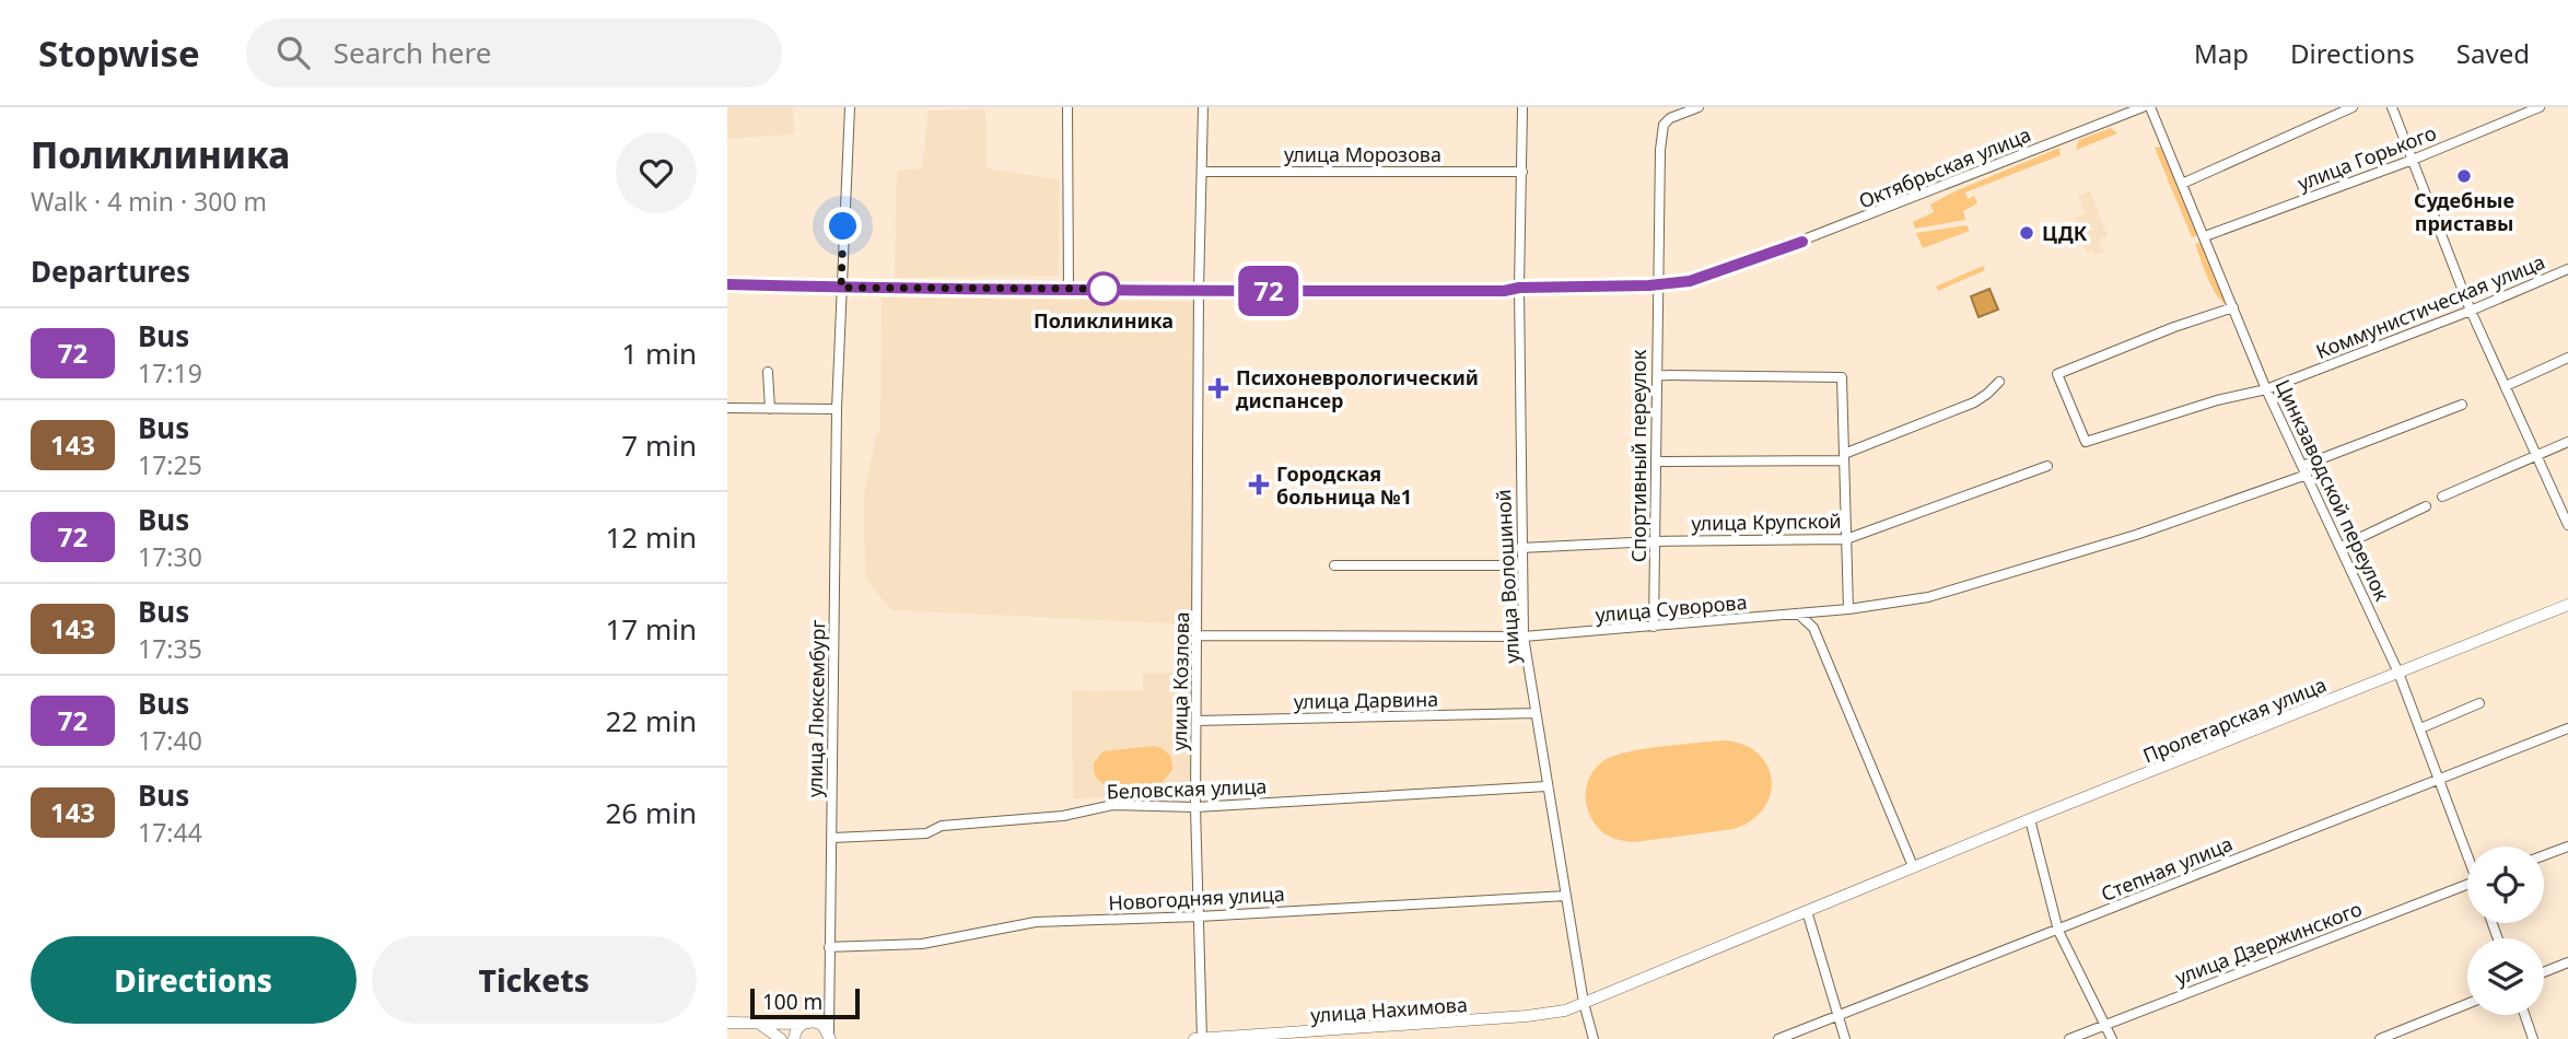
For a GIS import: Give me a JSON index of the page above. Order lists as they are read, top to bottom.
{
  "streets": {
    "main road": ["Пролетарская улица", "улица Нахимова"],
    "street": [
      "улица Морозова",
      "улица Горького",
      "Октябрьская улица",
      "Коммунистическая улица",
      "Спортивный переулок",
      "Цинкзаводской переулок",
      "улица Крупской",
      "улица Волошиной",
      "улица Суворова",
      "улица Козлова",
      "улица Дарвина",
      "улица Люксембург",
      "Беловская улица",
      "Степная улица",
      "Новогодняя улица",
      "улица Дзержинского"
    ]
  },
  "crossings": [
    ["улица Морозова", "улица Волошиной"],
    ["улица Морозова", "улица Козлова"],
    ["улица Горького", "Цинкзаводской переулок"],
    ["Октябрьская улица", "Спортивный переулок"],
    ["Октябрьская улица", "улица Волошиной"],
    ["Октябрьская улица", "улица Козлова"],
    ["Октябрьская улица", "улица Люксембург"],
    ["Коммунистическая улица", "Цинкзаводской переулок"],
    ["Спортивный переулок", "улица Крупской"],
    ["Спортивный переулок", "улица Суворова"],
    ["Цинкзаводской переулок", "улица Суворова"],
    ["Цинкзаводской переулок", "Пролетарская улица"],
    ["Цинкзаводской переулок", "Степная улица"],
    ["улица Крупской", "улица Волошиной"],
    ["улица Волошиной", "улица Суворова"],
    ["улица Волошиной", "улица Дарвина"],
    ["улица Волошиной", "Пролетарская улица"],
    ["улица Волошиной", "Беловская улица"],
    ["улица Волошиной", "Новогодняя улица"],
    ["улица Волошиной", "улица Нахимова"],
    ["улица Суворова", "улица Козлова"],
    ["улица Козлова", "улица Дарвина"],
    ["улица Козлова", "Беловская улица"],
    ["улица Козлова", "Новогодняя улица"],
    ["улица Козлова", "улица Нахимова"],
    ["улица Люксембург", "Беловская улица"],
    ["улица Люксембург", "Новогодняя улица"],
    ["Пролетарская улица", "улица Нахимова"]
  ],
  "places": {
    "other": ["Судебные приставы", "ЦДК", "Поликлиника"],
    "health": ["Психоневрологический диспансер", "Городская больница №1"]
  },
  "lines": ["bus line 72"],
  "scale_bar": "100 m",
  "page": {
    "header": "Stopwise",
    "search": "Search here",
    "nav": ["Map", "Directions", "Saved"],
    "heading": [
      ["Поликлиника", "Walk · 4 min · 300 m"],
      "Departures"
    ],
    "on_map": "72",
    "list": [
      {
        "mark": "72",
        "name": "Bus",
        "note": "17:19",
        "value": "1 min"
      },
      {
        "mark": "143",
        "name": "Bus",
        "note": "17:25",
        "value": "7 min"
      },
      {
        "mark": "72",
        "name": "Bus",
        "note": "17:30",
        "value": "12 min"
      },
      {
        "mark": "143",
        "name": "Bus",
        "note": "17:35",
        "value": "17 min"
      },
      {
        "mark": "72",
        "name": "Bus",
        "note": "17:40",
        "value": "22 min"
      },
      {
        "mark": "143",
        "name": "Bus",
        "note": "17:44",
        "value": "26 min"
      }
    ],
    "buttons": ["Directions", "Tickets"],
    "scale": "100 m"
  }
}
